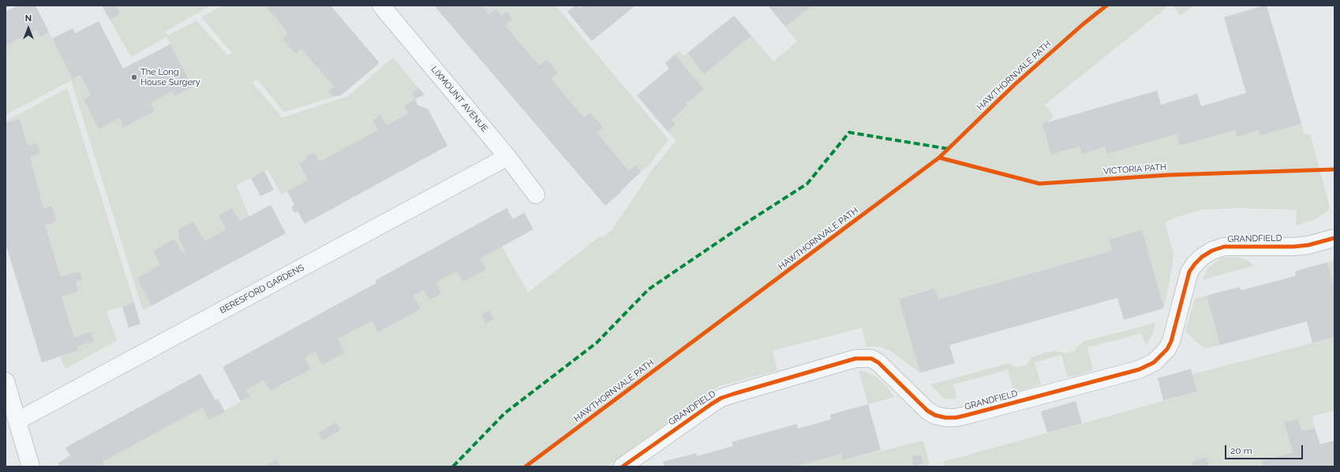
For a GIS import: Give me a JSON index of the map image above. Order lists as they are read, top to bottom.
{
  "streets": {
    "street": ["LIXMOUNT AVENUE", "GRANDFIELD", "BERESFORD GARDENS"],
    "cycle path": ["HAWTHORNVALE PATH", "VICTORIA PATH"]
  },
  "crossings": [
    ["LIXMOUNT AVENUE", "BERESFORD GARDENS"]
  ],
  "places": ["The Long House Surgery"],
  "scale_bar": "20 m",
  "north": "top"
}
